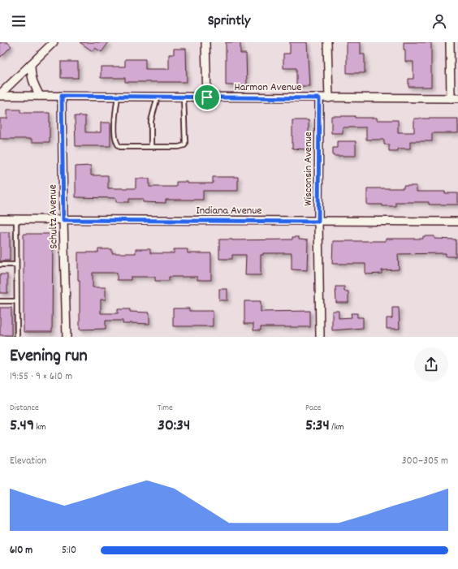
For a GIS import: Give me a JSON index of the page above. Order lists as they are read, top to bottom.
{
  "streets": {
    "street": [
      "Harmon Avenue",
      "Wisconsin Avenue",
      "Indiana Avenue",
      "Schultz Avenue"
    ]
  },
  "crossings": [
    ["Harmon Avenue", "Wisconsin Avenue"],
    ["Harmon Avenue", "Schultz Avenue"],
    ["Wisconsin Avenue", "Indiana Avenue"],
    ["Indiana Avenue", "Schultz Avenue"]
  ],
  "page": {
    "header": "Sprintly",
    "heading": ["Evening run", "19:55 · 9 × 610 m"],
    "stats": [
      ["Distance", "5.49 km"],
      ["Time", "30:34"],
      ["Pace", "5:34 /km"]
    ],
    "chart": ["Elevation", "300–305 m"],
    "list": [
      {
        "name": "610 m",
        "note": "5:10"
      }
    ]
  }
}
